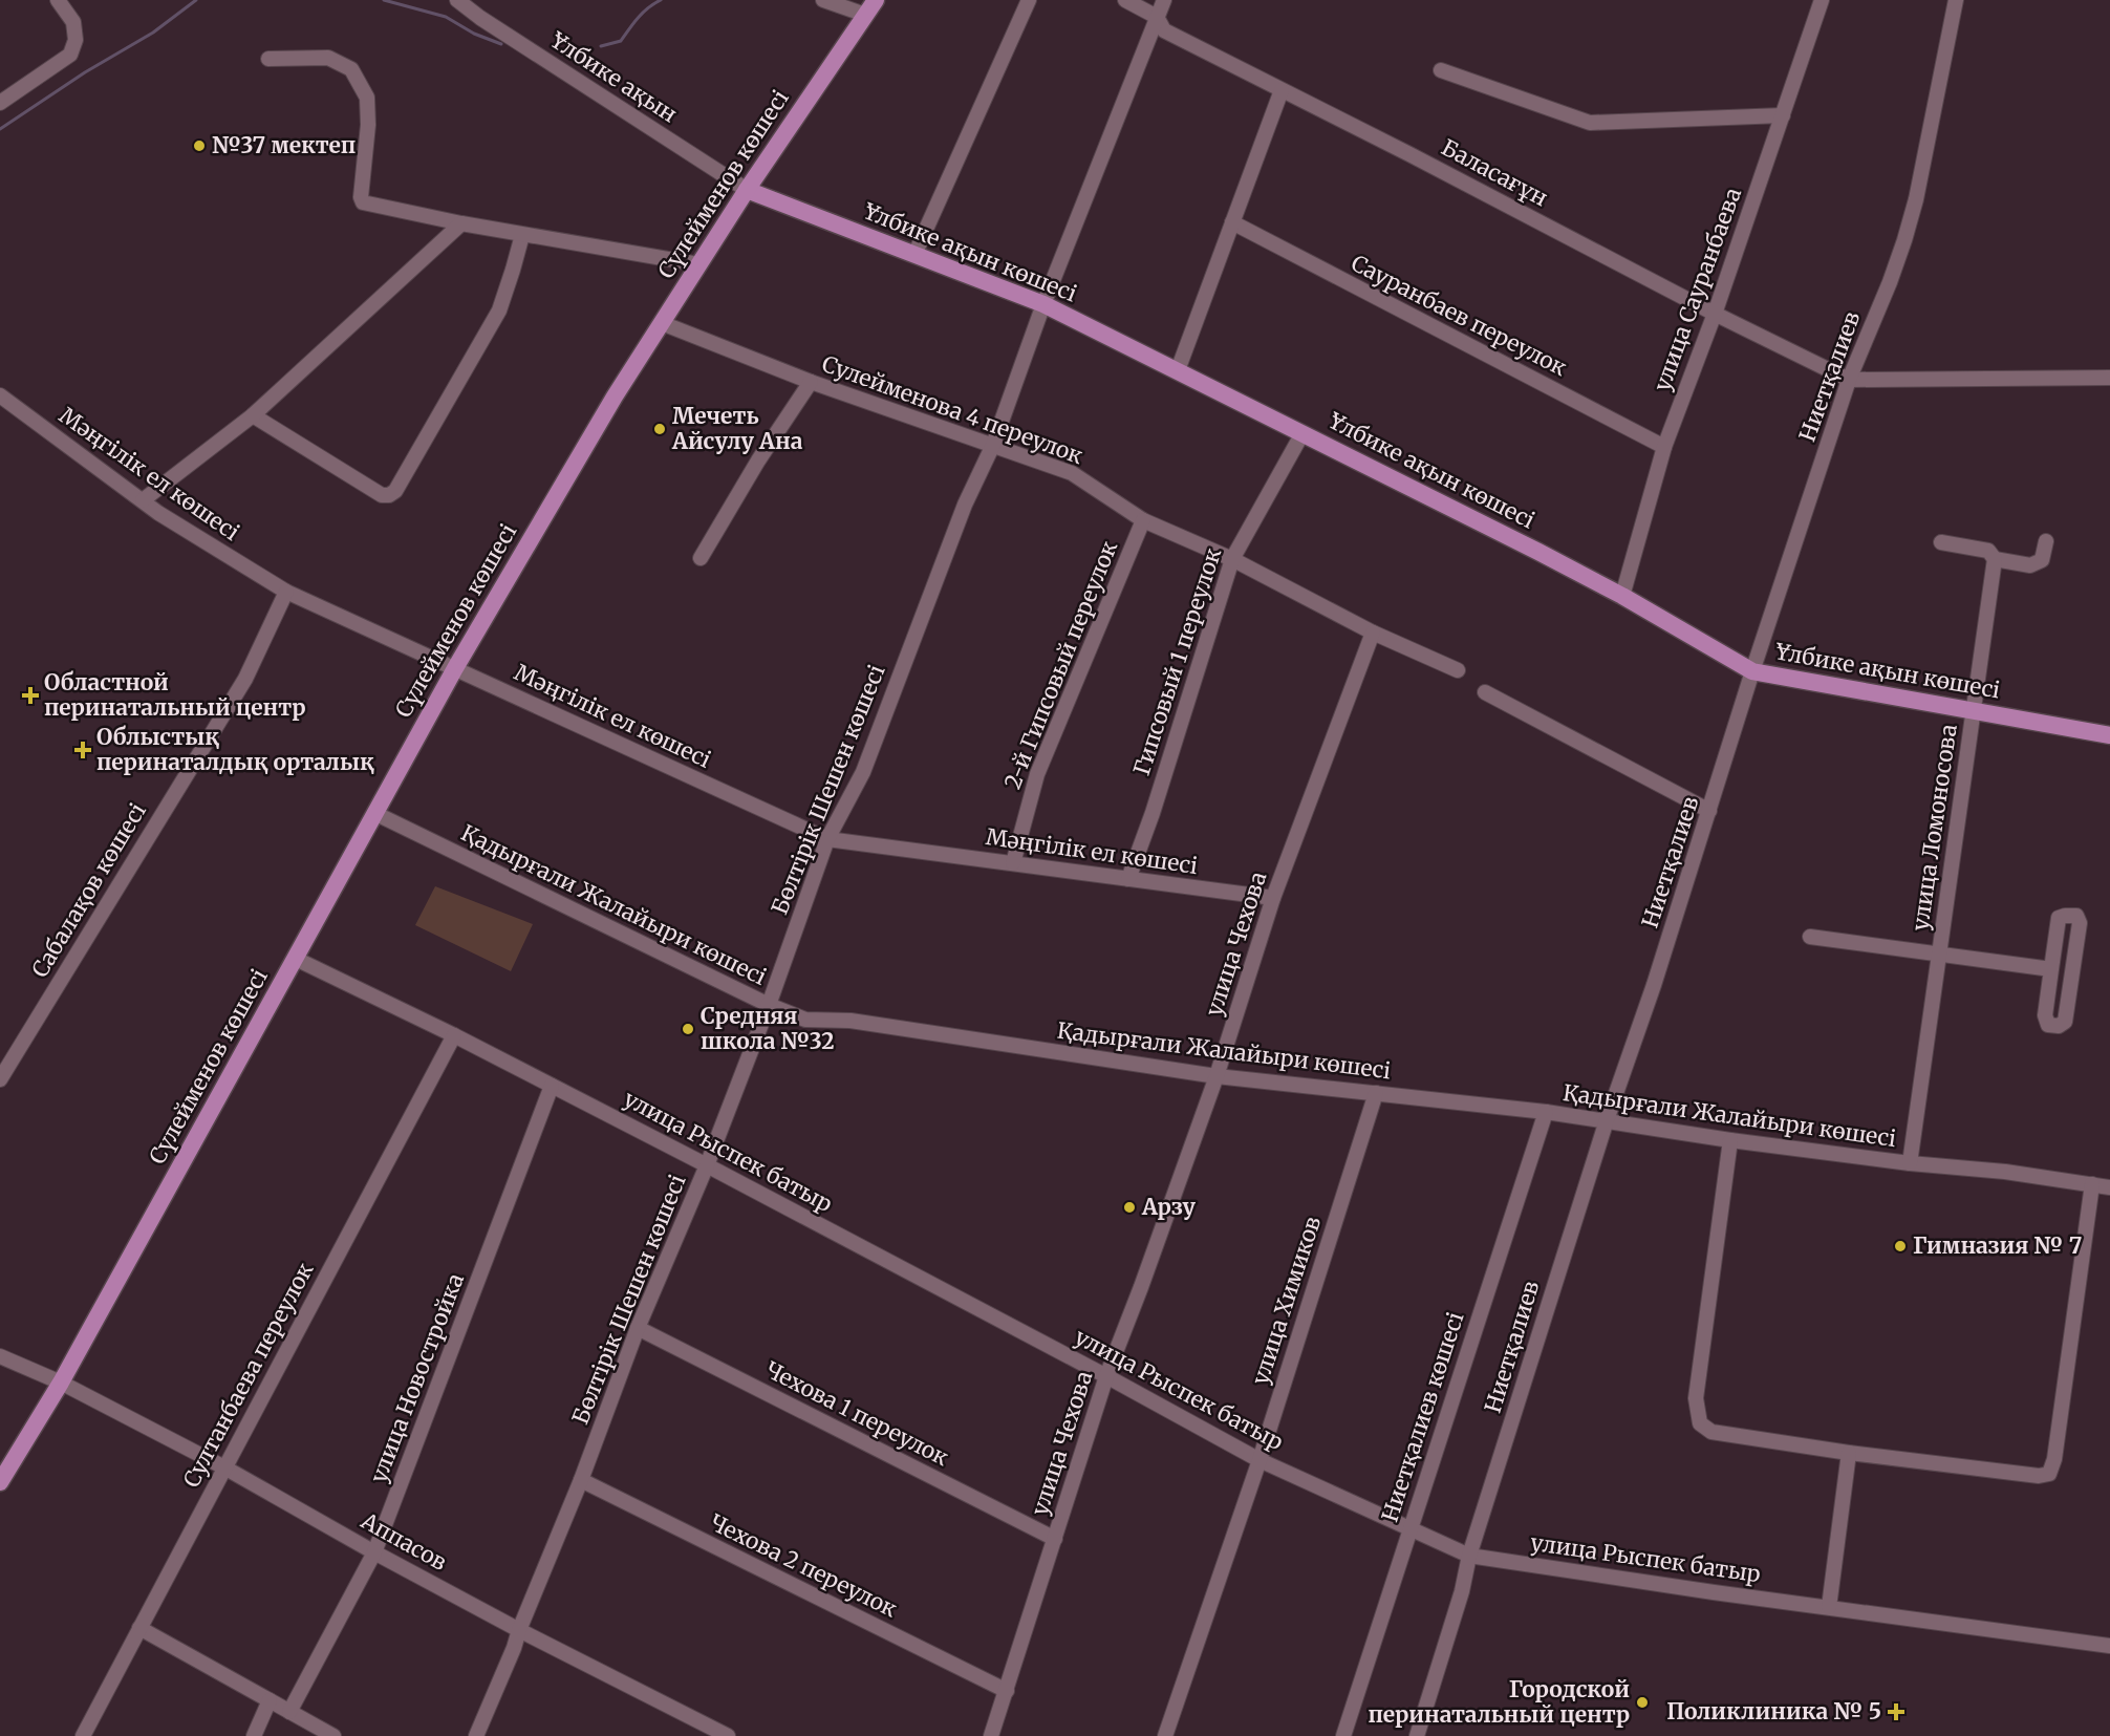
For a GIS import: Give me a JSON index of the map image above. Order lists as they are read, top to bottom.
{
  "streets": {
    "main road": ["Сүлейменов көшесі", "Ұлбике ақын көшесі"],
    "street": [
      "Ұлбике ақын",
      "Баласағұн",
      "улица Сауранбаева",
      "Сауранбаев переулок",
      "Ниетқалиев",
      "Сулейменова 4 переулок",
      "Мәңгілік ел көшесі",
      "Гипсовый 1 переулок",
      "2-й Гипсовый переулок",
      "Бөлтірік Шешен көшесі",
      "улица Ломоносова",
      "Сабалақов көшесі",
      "Қадырғали Жалайыри көшесі",
      "улица Чехова",
      "улица Рыспек батыр",
      "улица Химиков",
      "Султанбаева переулок",
      "улица Новостройка",
      "Чехова 1 переулок",
      "Ниетқалиев көшесі",
      "Аппасов",
      "Чехова 2 переулок"
    ]
  },
  "crossings": [
    ["Ұлбике ақын", "Сүлейменов көшесі"],
    ["Ұлбике ақын", "Ұлбике ақын көшесі"],
    ["Баласағұн", "улица Сауранбаева"],
    ["Баласағұн", "Ниетқалиев"],
    ["Баласағұн", "Бөлтірік Шешен көшесі"],
    ["Сүлейменов көшесі", "Ұлбике ақын көшесі"],
    ["Сүлейменов көшесі", "Сулейменова 4 переулок"],
    ["Сүлейменов көшесі", "Мәңгілік ел көшесі"],
    ["Сүлейменов көшесі", "Қадырғали Жалайыри көшесі"],
    ["Сүлейменов көшесі", "улица Рыспек батыр"],
    ["Сүлейменов көшесі", "Аппасов"],
    ["Ұлбике ақын көшесі", "улица Сауранбаева"],
    ["Ұлбике ақын көшесі", "Ниетқалиев"],
    ["Ұлбике ақын көшесі", "Гипсовый 1 переулок"],
    ["Ұлбике ақын көшесі", "Бөлтірік Шешен көшесі"],
    ["Ұлбике ақын көшесі", "улица Ломоносова"],
    ["улица Сауранбаева", "Сауранбаев переулок"],
    ["Ниетқалиев", "Қадырғали Жалайыри көшесі"],
    ["Ниетқалиев", "улица Рыспек батыр"],
    ["Сулейменова 4 переулок", "Гипсовый 1 переулок"],
    ["Сулейменова 4 переулок", "2-й Гипсовый переулок"],
    ["Сулейменова 4 переулок", "Бөлтірік Шешен көшесі"],
    ["Сулейменова 4 переулок", "улица Чехова"],
    ["Мәңгілік ел көшесі", "Гипсовый 1 переулок"],
    ["Мәңгілік ел көшесі", "2-й Гипсовый переулок"],
    ["Мәңгілік ел көшесі", "Бөлтірік Шешен көшесі"],
    ["Мәңгілік ел көшесі", "Сабалақов көшесі"],
    ["Мәңгілік ел көшесі", "улица Чехова"],
    ["Бөлтірік Шешен көшесі", "Қадырғали Жалайыри көшесі"],
    ["Бөлтірік Шешен көшесі", "улица Рыспек батыр"],
    ["Бөлтірік Шешен көшесі", "Чехова 1 переулок"],
    ["Бөлтірік Шешен көшесі", "Аппасов"],
    ["Бөлтірік Шешен көшесі", "Чехова 2 переулок"],
    ["улица Ломоносова", "Қадырғали Жалайыри көшесі"],
    ["Қадырғали Жалайыри көшесі", "улица Чехова"],
    ["Қадырғали Жалайыри көшесі", "улица Химиков"],
    ["Қадырғали Жалайыри көшесі", "Ниетқалиев көшесі"],
    ["улица Чехова", "улица Рыспек батыр"],
    ["улица Чехова", "Чехова 1 переулок"],
    ["улица Чехова", "Чехова 2 переулок"],
    ["улица Рыспек батыр", "улица Химиков"],
    ["улица Рыспек батыр", "Султанбаева переулок"],
    ["улица Рыспек батыр", "улица Новостройка"],
    ["улица Рыспек батыр", "Ниетқалиев көшесі"],
    ["Султанбаева переулок", "Аппасов"],
    ["улица Новостройка", "Аппасов"]
  ],
  "places": {
    "other": [
      "№37 мектеп",
      "Мечеть Айсулу Ана",
      "Средняя школа №32",
      "Арзу",
      "Гимназия № 7",
      "Городской перинатальный центр"
    ],
    "health": ["Областной перинатальный центр", "Облыстық перинаталдық орталық", "Поликлиника № 5"]
  }
}
